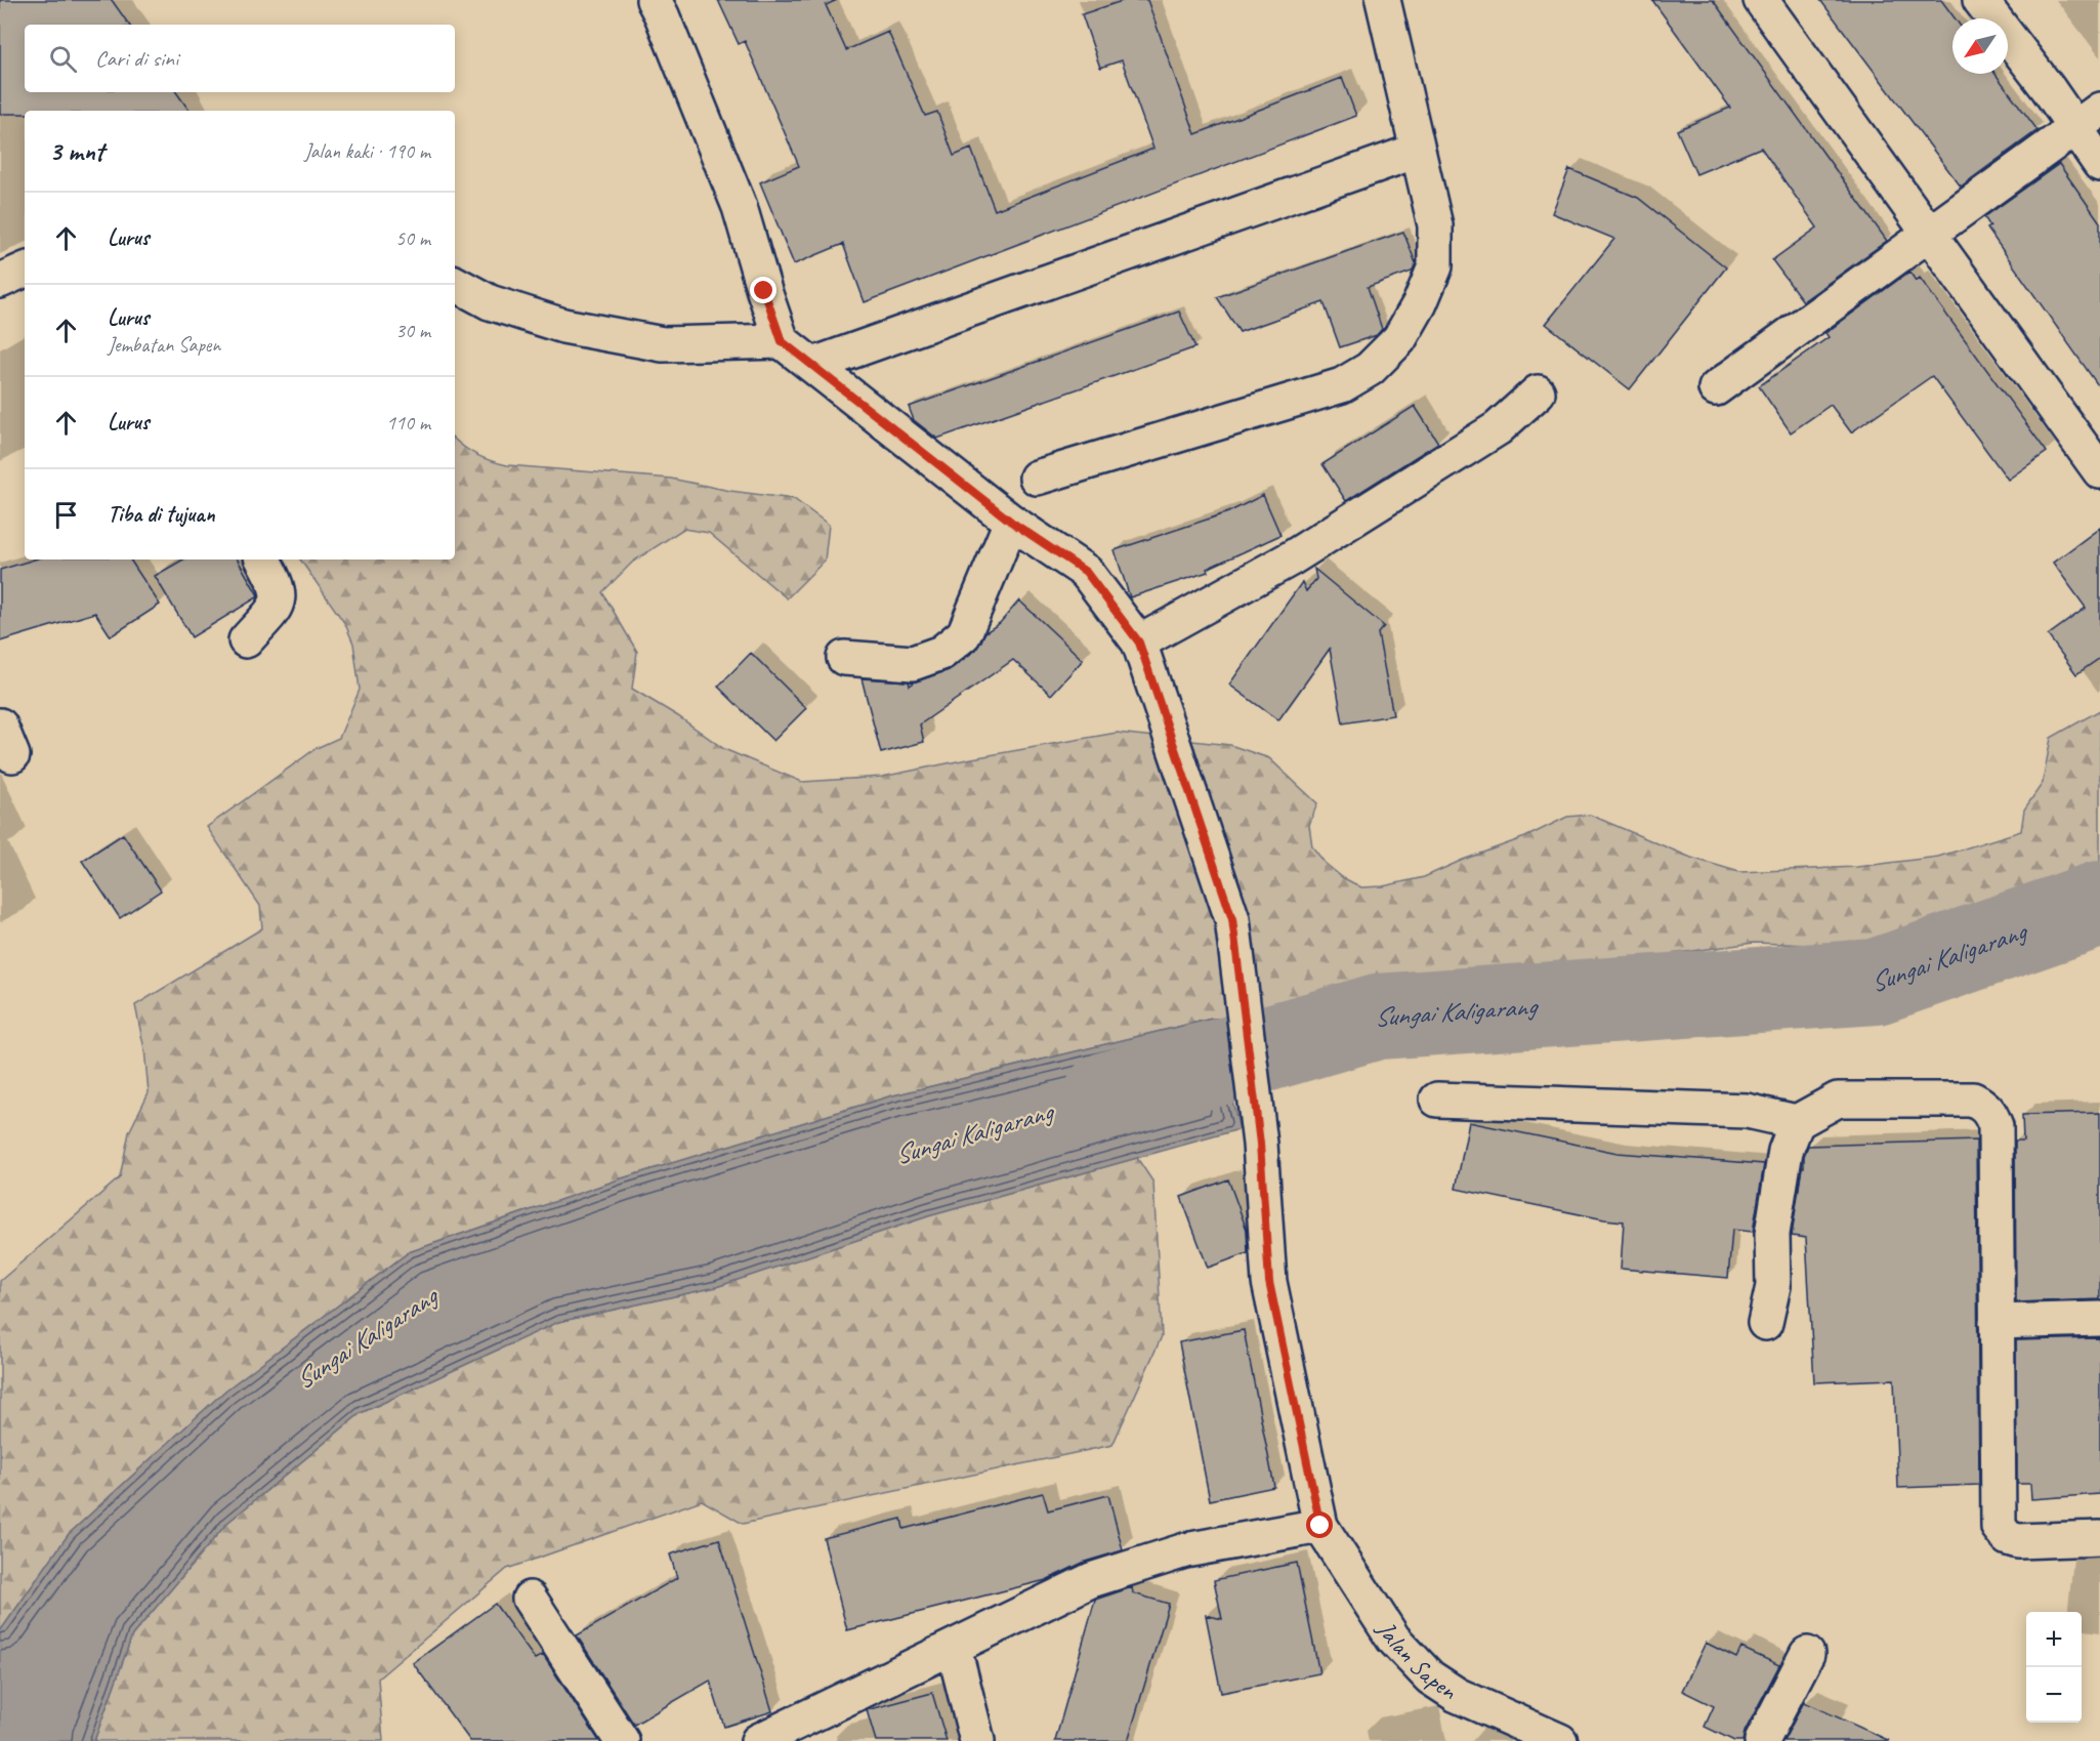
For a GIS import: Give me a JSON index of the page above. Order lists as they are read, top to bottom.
{
  "streets": {
    "street": ["Jalan Sapen"]
  },
  "water": ["Sungai Kaligarang"],
  "north": "bottom left",
  "page": {
    "search": "Cari di sini",
    "heading": ["3 mnt", "Jalan kaki · 190 m"],
    "list": [
      ["Lurus", "50 m"],
      ["Lurus", "Jembatan Sapen", "30 m"],
      ["Lurus", "110 m"],
      "Tiba di tujuan"
    ],
    "map_buttons": ["+", "−"]
  }
}
